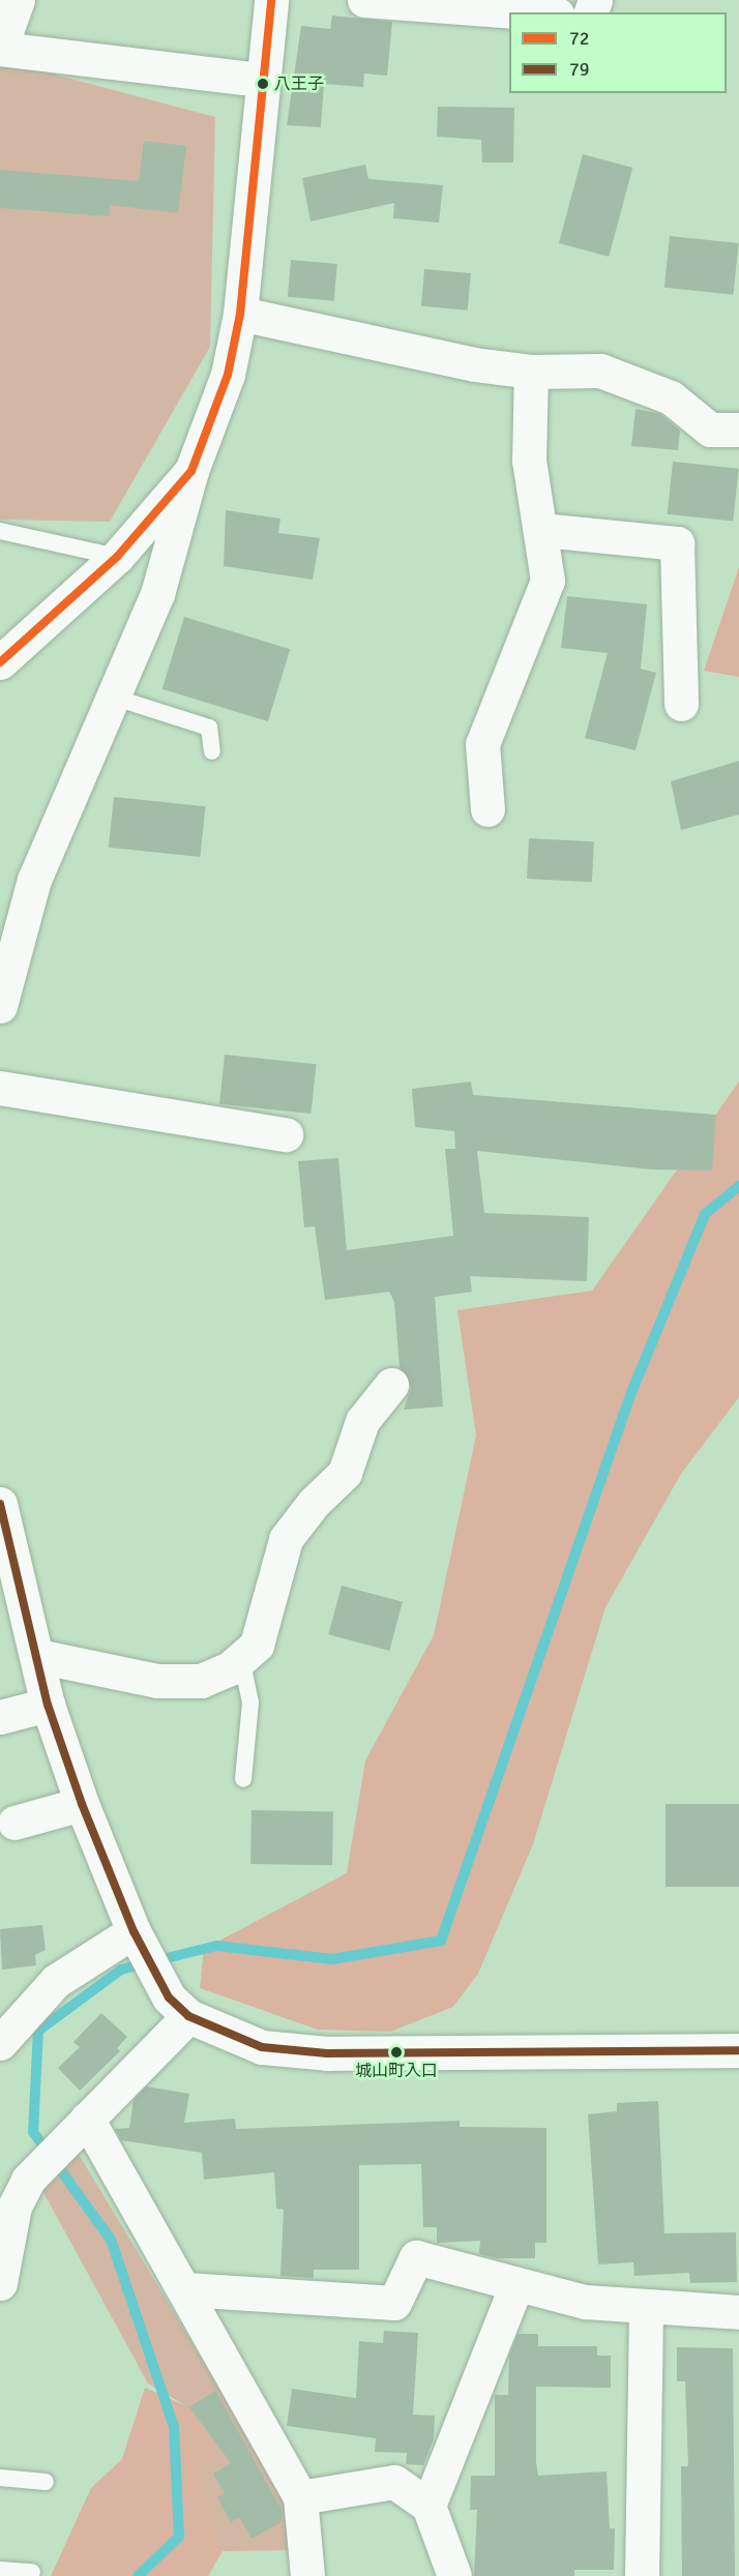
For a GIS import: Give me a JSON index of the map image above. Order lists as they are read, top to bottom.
{
  "places": ["八王子", "城山町入口"],
  "lines": ["transit line 72", "transit line 79"],
  "legend": ["72", "79"]
}
